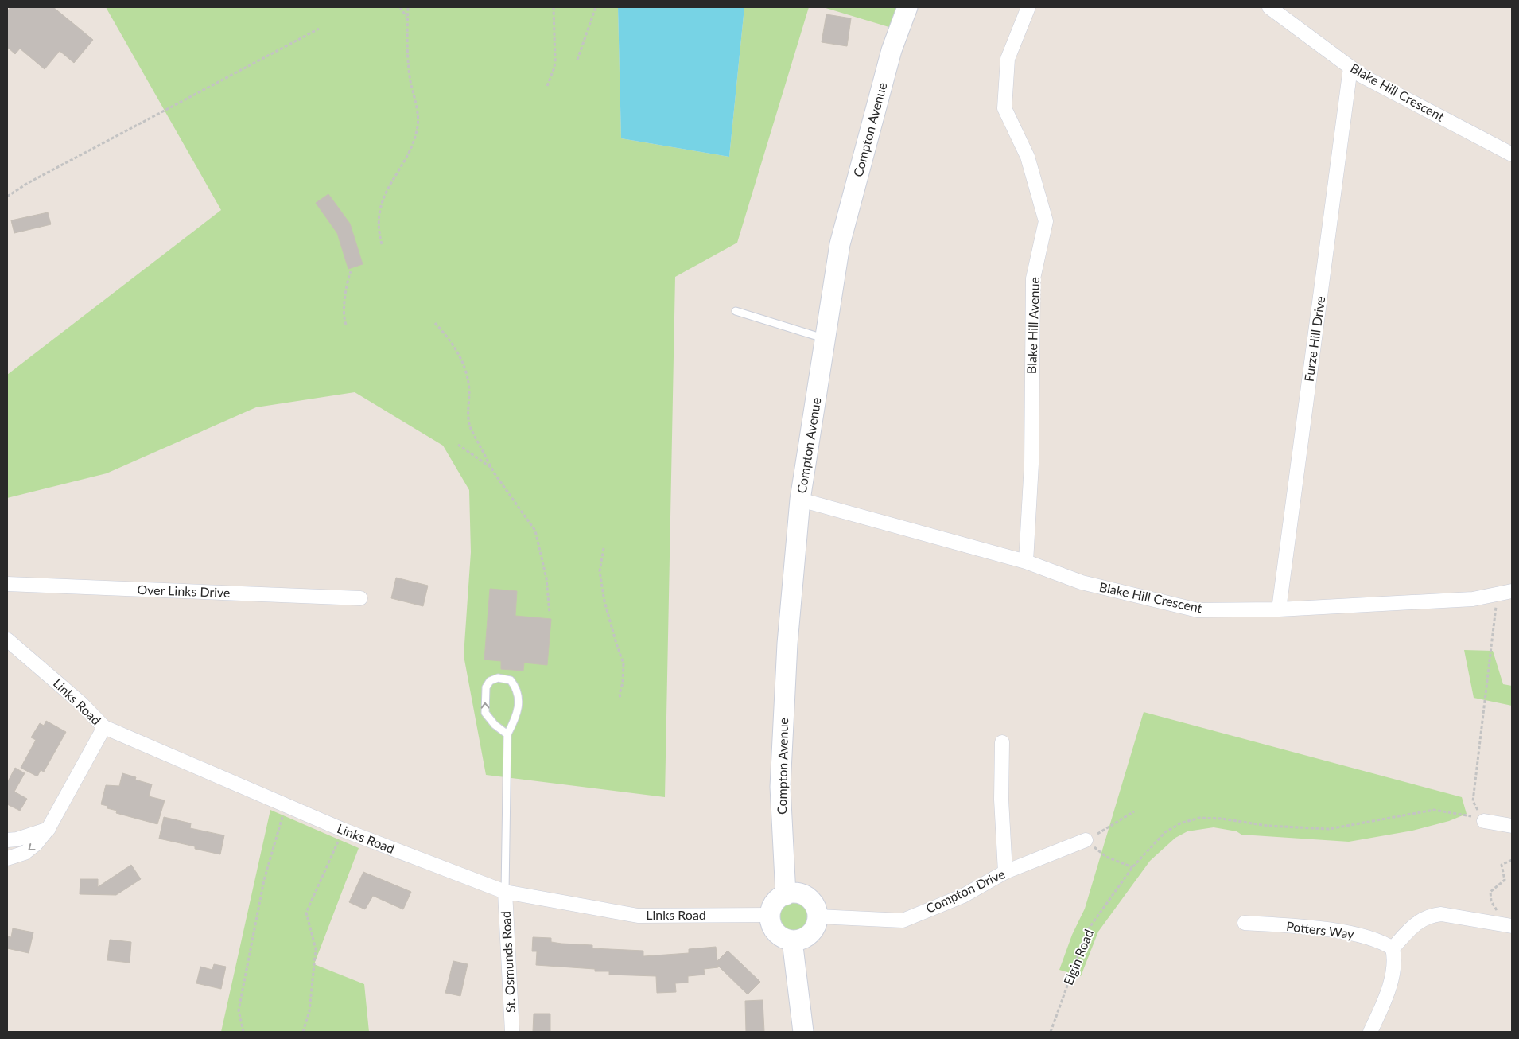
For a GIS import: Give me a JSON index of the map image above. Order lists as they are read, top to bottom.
{
  "streets": {
    "street": [
      "Blake Hill Crescent",
      "Compton Avenue",
      "Blake Hill Avenue",
      "Furze Hill Drive",
      "Over Links Drive",
      "Links Road",
      "Compton Drive",
      "Potters Way",
      "St. Osmunds Road"
    ],
    "path": ["Elgin Road"]
  },
  "crossings": [
    ["Blake Hill Crescent", "Compton Avenue"],
    ["Blake Hill Crescent", "Blake Hill Avenue"],
    ["Blake Hill Crescent", "Furze Hill Drive"],
    ["Compton Avenue", "Links Road"],
    ["Compton Avenue", "Compton Drive"],
    ["Links Road", "Compton Drive"],
    ["Links Road", "St. Osmunds Road"]
  ]
}
